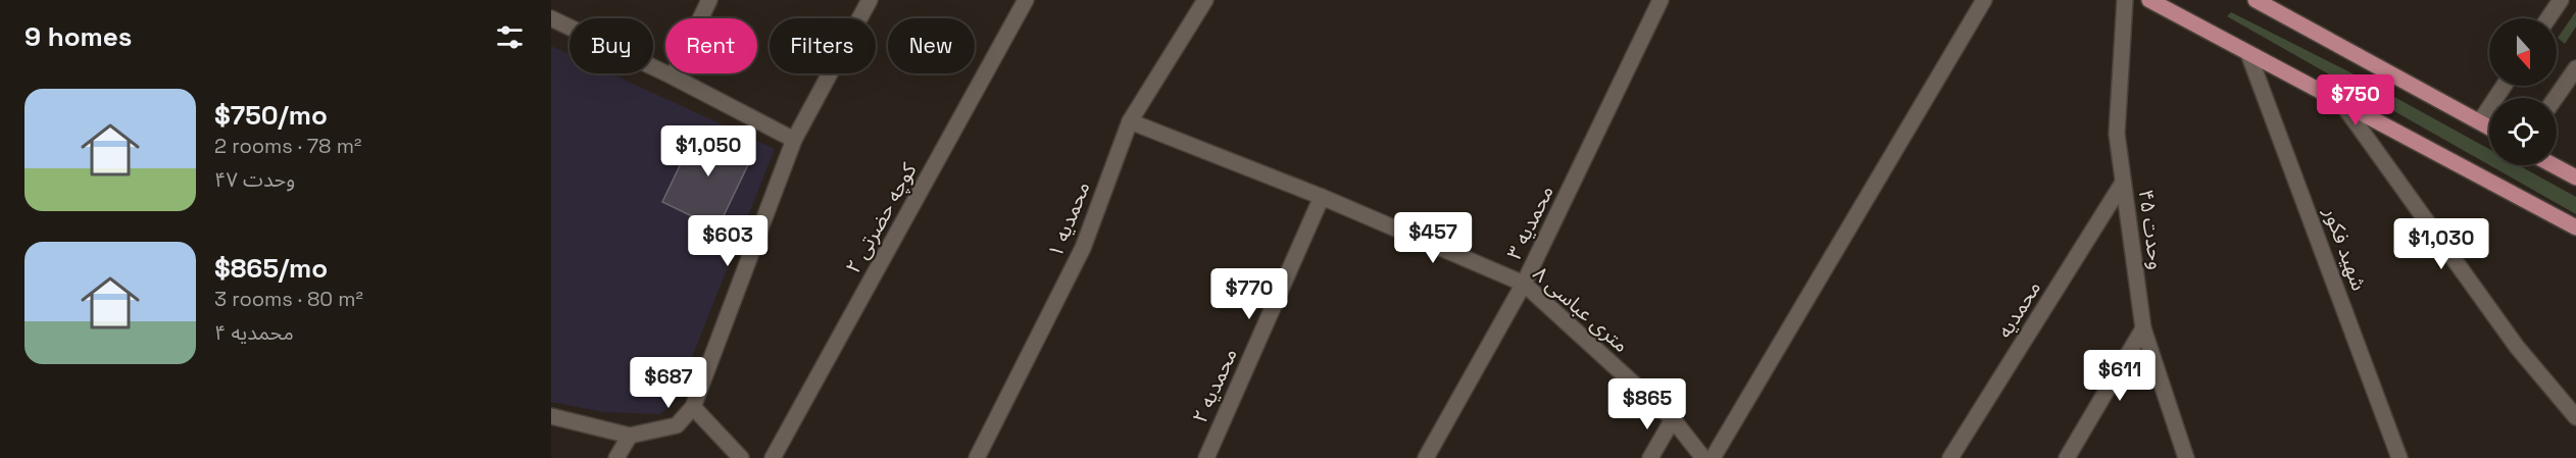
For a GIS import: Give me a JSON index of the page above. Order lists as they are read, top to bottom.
{
  "streets": {
    "street": [
      "کوچه حضرتی ۲",
      "محمدیه ۱",
      "محمدیه ۳",
      "وحدت ۴۵",
      "شهید فکور",
      "۸ متری عباسی",
      "محمدیه",
      "محمدیه ۲"
    ]
  },
  "crossings": [
    ["محمدیه ۱", "۸ متری عباسی"],
    ["محمدیه ۳", "۸ متری عباسی"],
    ["وحدت ۴۵", "محمدیه"],
    ["۸ متری عباسی", "محمدیه ۲"]
  ],
  "north": "bottom",
  "page": {
    "heading": "9 homes",
    "chip": [
      "Buy",
      "Rent",
      "Filters",
      "New"
    ],
    "list": [
      {
        "name": "$750/mo",
        "note": "2 rooms · 78 m² · وحدت ۴۷"
      },
      {
        "name": "$865/mo",
        "note": "3 rooms · 80 m² · محمدیه ۴"
      }
    ],
    "price": [
      "$750",
      "$1,050",
      "$457",
      "$603",
      "$1,030",
      "$770",
      "$611",
      "$687",
      "$865"
    ]
  }
}
